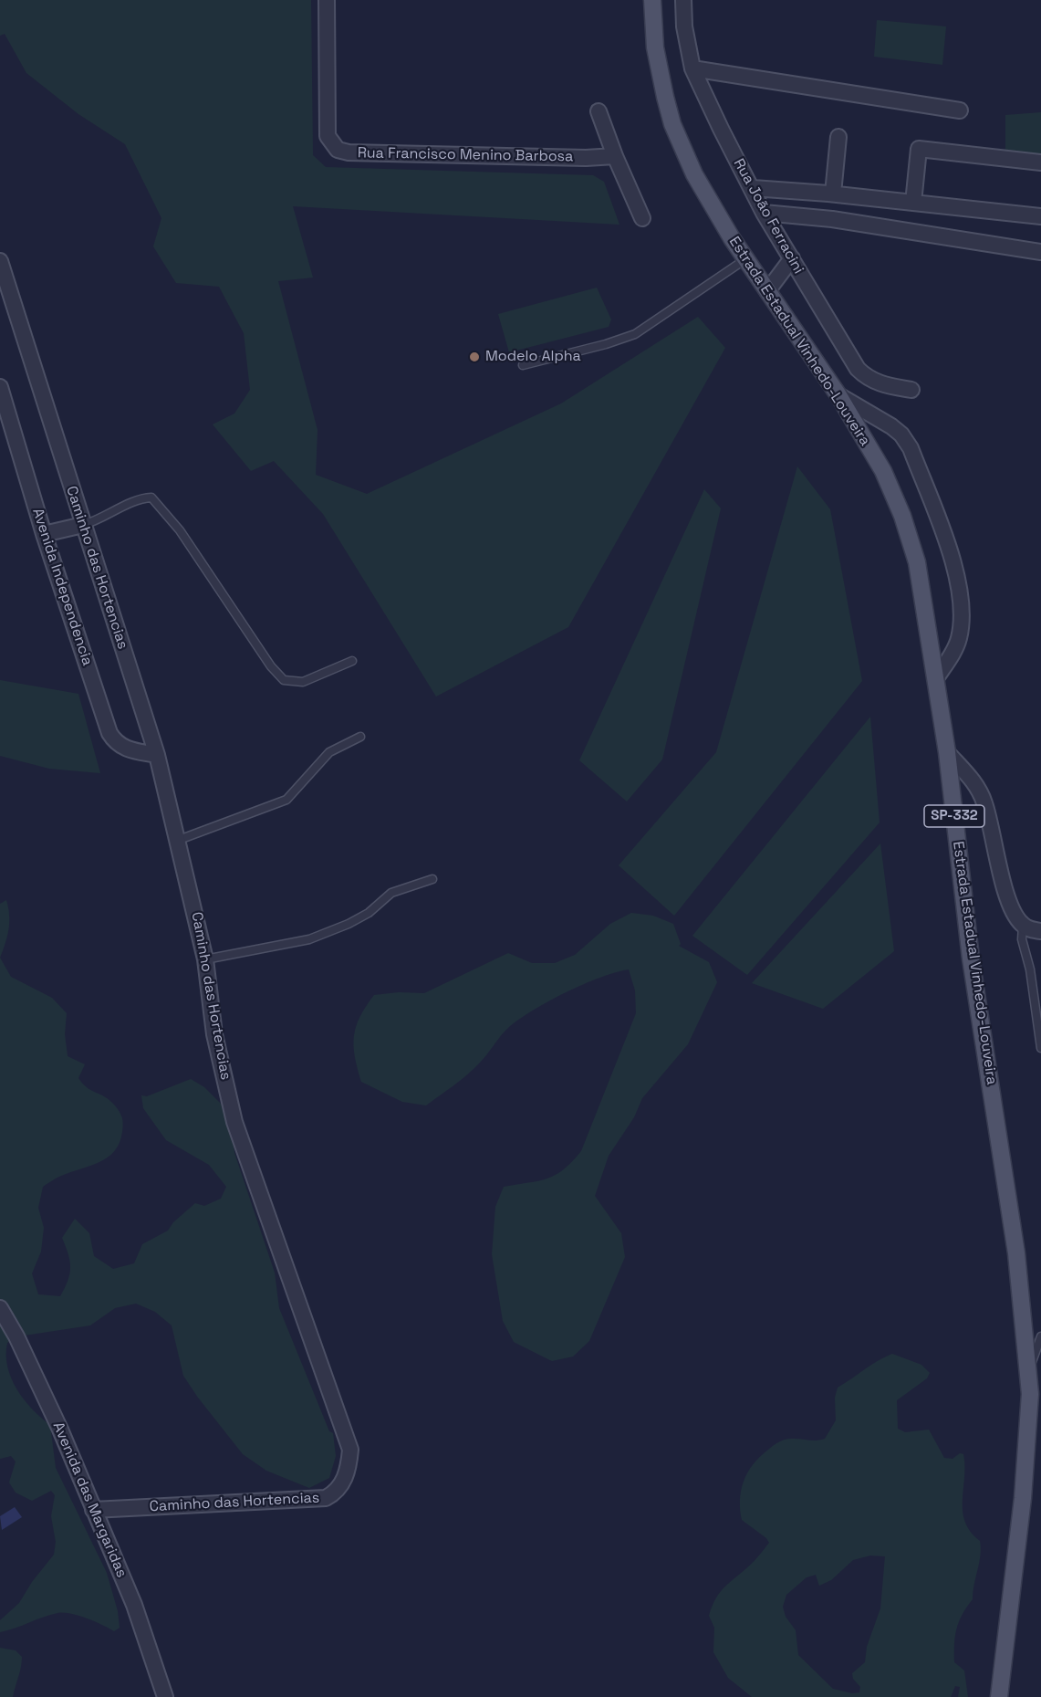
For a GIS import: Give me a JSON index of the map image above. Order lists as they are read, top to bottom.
{
  "streets": {
    "main road": ["Estrada Estadual Vinhedo-Louveira", "SP-332"],
    "street": [
      "Rua Francisco Menino Barbosa",
      "Rua João Ferracini",
      "Caminho das Hortencias",
      "Avenida Independencia",
      "Avenida das Margaridas"
    ]
  },
  "crossings": [
    ["Caminho das Hortencias", "Avenida Independencia"],
    ["Caminho das Hortencias", "Avenida das Margaridas"]
  ],
  "places": ["Modelo Alpha"]
}
